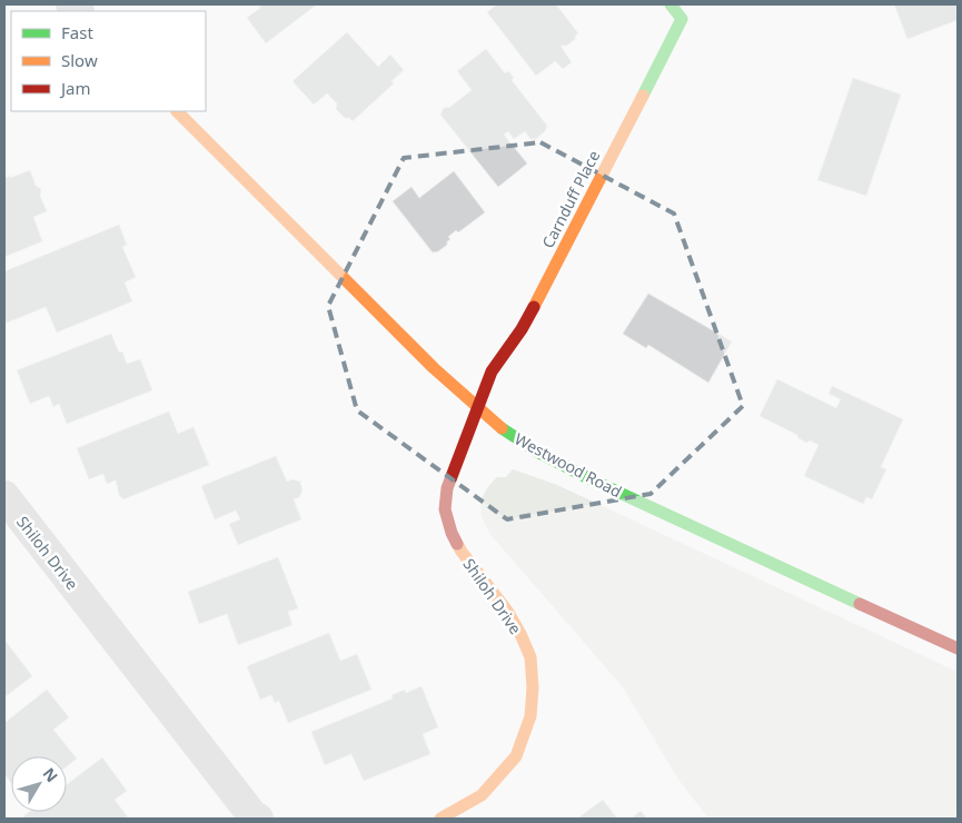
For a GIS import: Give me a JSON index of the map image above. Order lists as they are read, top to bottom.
{
  "streets": {
    "street": ["Carnduff Place", "Westwood Road", "Shiloh Drive"]
  },
  "crossings": [
    ["Carnduff Place", "Westwood Road"],
    ["Carnduff Place", "Shiloh Drive"],
    ["Westwood Road", "Shiloh Drive"]
  ],
  "legend": ["Fast", "Slow", "Jam"],
  "north": "top right"
}
